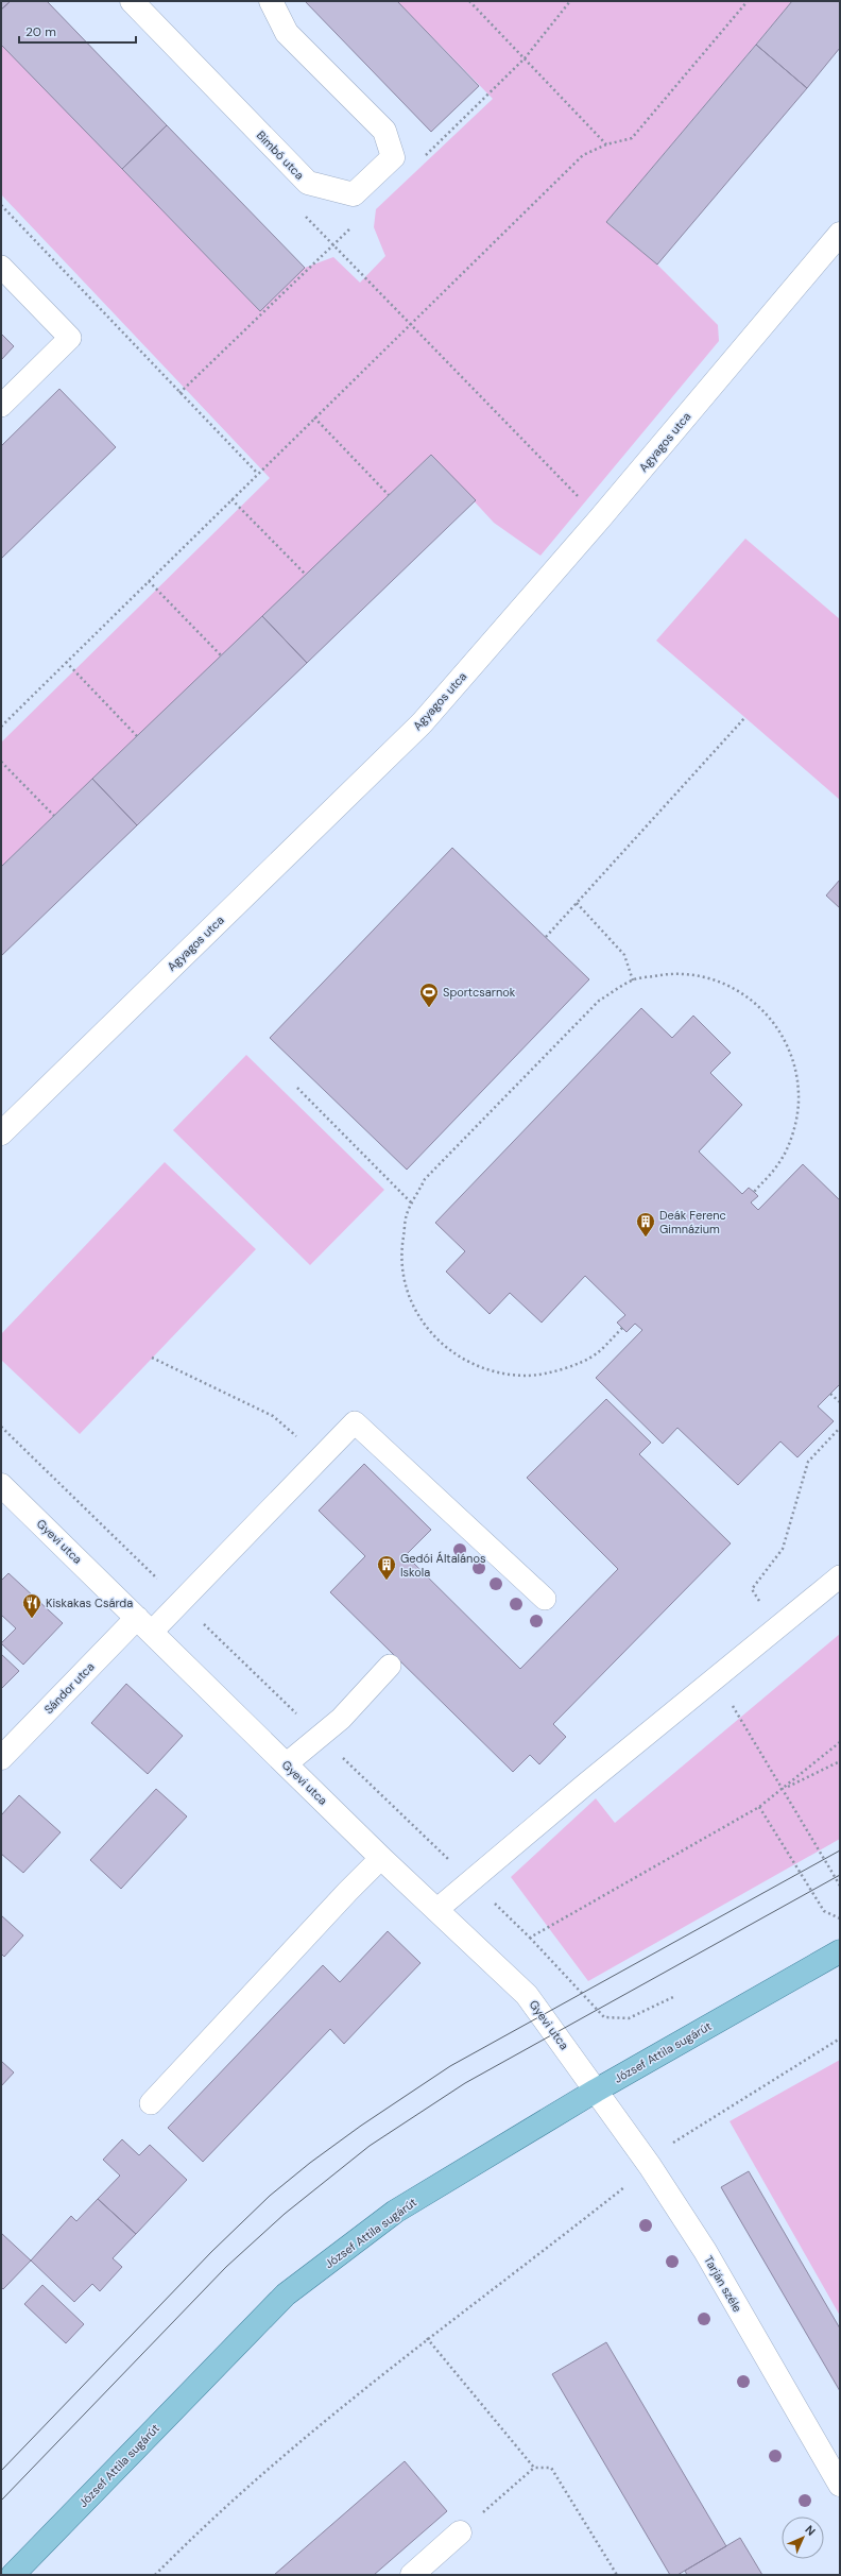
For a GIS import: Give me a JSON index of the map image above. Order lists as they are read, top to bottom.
{
  "streets": {
    "main road": ["József Attila sugárút"],
    "street": [
      "Bimbó utca",
      "Agyagos utca",
      "Gyevi utca",
      "Sándor utca",
      "Tarján széle"
    ]
  },
  "crossings": [
    ["Gyevi utca", "Sándor utca"],
    ["Gyevi utca", "József Attila sugárút"],
    ["Gyevi utca", "Tarján széle"],
    ["József Attila sugárút", "Tarján széle"]
  ],
  "places": {
    "sports": ["Sportcsarnok"],
    "building": ["Deák Ferenc Gimnázium", "Gedói Általános Iskola"],
    "restaurant": ["Kiskakas Csárda"]
  },
  "scale_bar": "20 m",
  "north": "top right"
}
